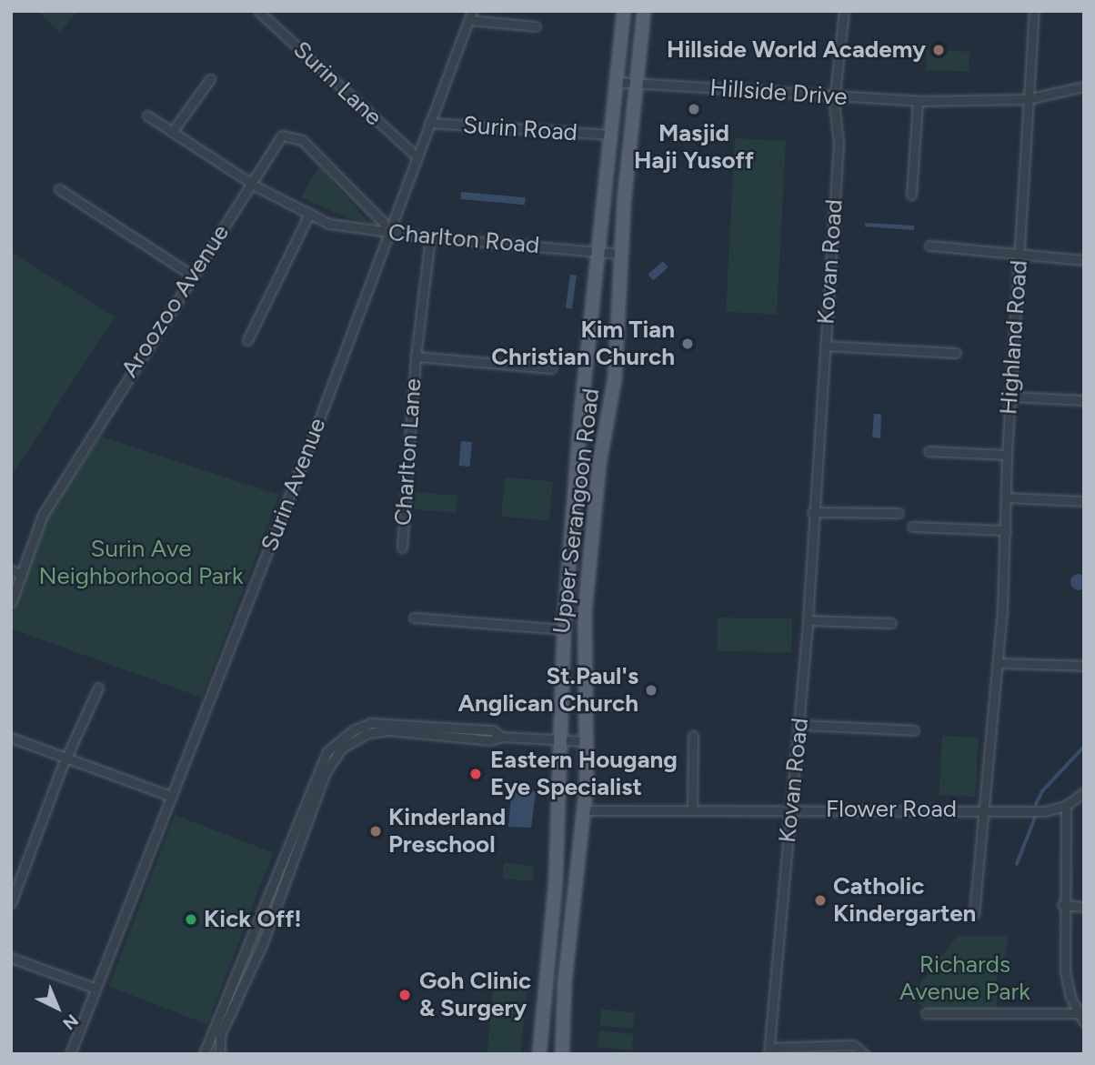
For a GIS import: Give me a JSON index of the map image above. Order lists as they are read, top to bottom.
{
  "streets": {
    "main road": ["Upper Serangoon Road"],
    "street": [
      "Surin Lane",
      "Hillside Drive",
      "Surin Road",
      "Charlton Road",
      "Kovan Road",
      "Aroozoo Avenue",
      "Highland Road",
      "Charlton Lane",
      "Surin Avenue",
      "Flower Road"
    ]
  },
  "crossings": [
    ["Surin Lane", "Surin Avenue"],
    ["Hillside Drive", "Kovan Road"],
    ["Hillside Drive", "Highland Road"],
    ["Hillside Drive", "Upper Serangoon Road"],
    ["Surin Road", "Surin Avenue"],
    ["Surin Road", "Upper Serangoon Road"],
    ["Charlton Road", "Aroozoo Avenue"],
    ["Charlton Road", "Charlton Lane"],
    ["Charlton Road", "Surin Avenue"],
    ["Charlton Road", "Upper Serangoon Road"],
    ["Kovan Road", "Flower Road"],
    ["Aroozoo Avenue", "Surin Avenue"],
    ["Highland Road", "Flower Road"],
    ["Upper Serangoon Road", "Flower Road"]
  ],
  "parks": ["Surin Ave Neighborhood Park", "Richards Avenue Park"],
  "places": [
    "Hillside World Academy",
    "Masjid Haji Yusoff",
    "Kim Tian Christian Church",
    "St.Paul's Anglican Church",
    "Eastern Hougang Eye Specialist",
    "Kinderland Preschool",
    "Catholic Kindergarten",
    "Kick Off!",
    "Goh Clinic & Surgery"
  ],
  "north": "bottom right"
}
